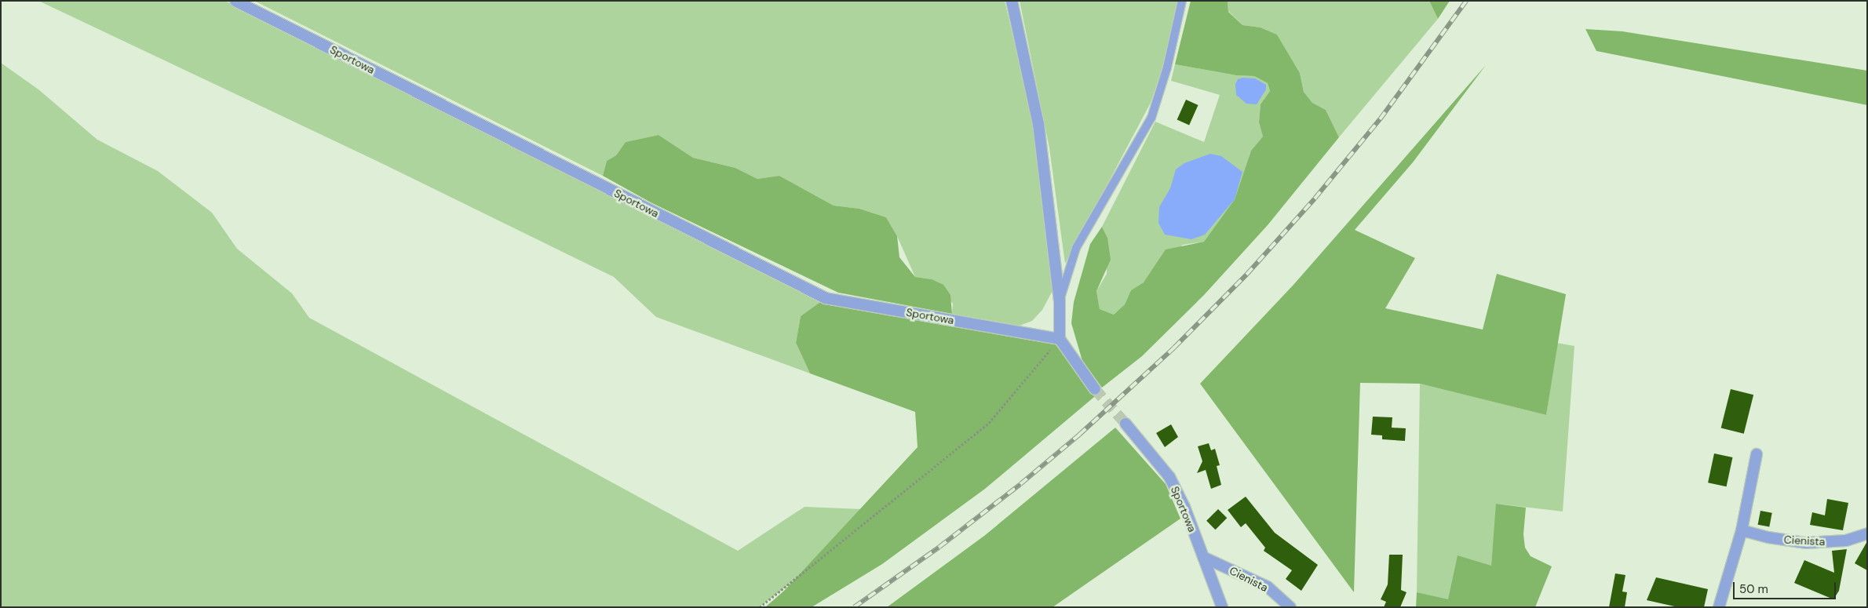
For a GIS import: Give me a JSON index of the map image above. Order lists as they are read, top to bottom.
{
  "streets": {
    "street": ["Sportowa", "Cienista"]
  },
  "crossings": [
    ["Sportowa", "Cienista"]
  ],
  "scale_bar": "50 m"
}
